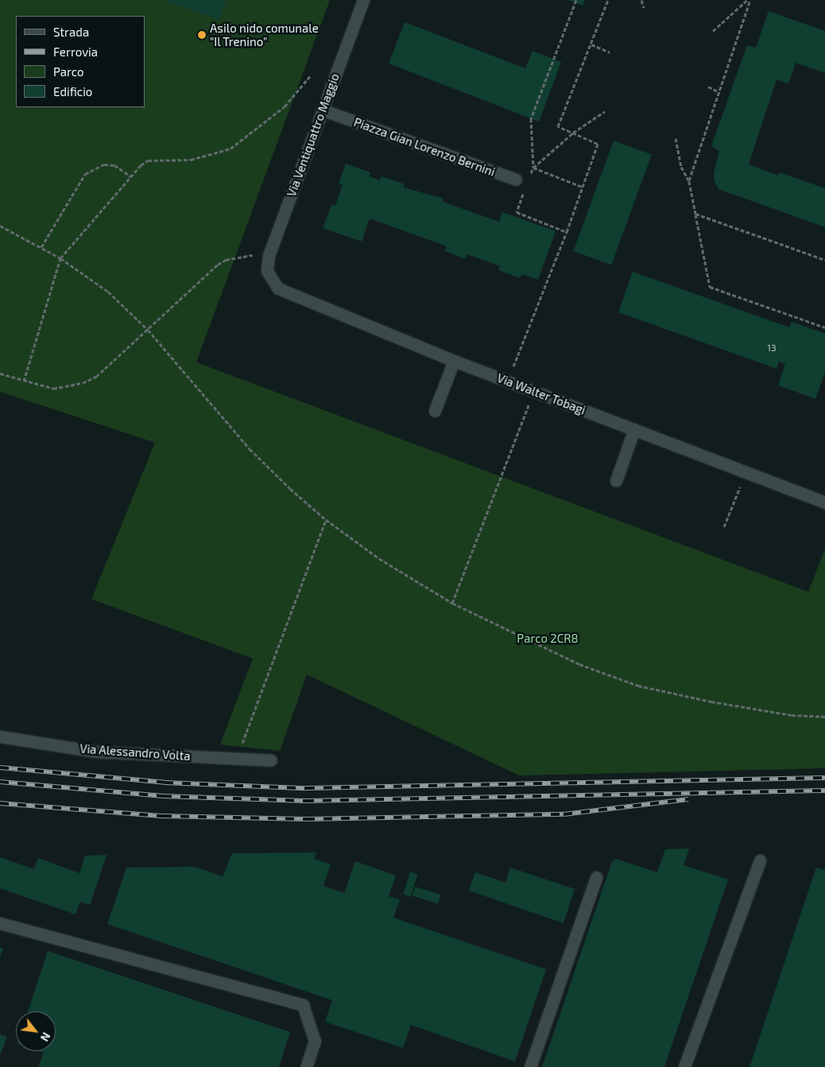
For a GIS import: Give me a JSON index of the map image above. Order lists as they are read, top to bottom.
{
  "streets": {
    "street": [
      "Via Ventiquattro Maggio",
      "Piazza Gian Lorenzo Bernini",
      "Via Walter Tobagi",
      "Via Alessandro Volta"
    ]
  },
  "crossings": [
    ["Via Ventiquattro Maggio", "Piazza Gian Lorenzo Bernini"],
    ["Via Ventiquattro Maggio", "Via Walter Tobagi"]
  ],
  "parks": ["Parco 2CR8"],
  "places": ["Asilo nido comunale \"Il Trenino\""],
  "house_numbers": ["13"],
  "legend": [
    "Strada",
    "Ferrovia",
    "Parco",
    "Edificio"
  ],
  "north": "bottom right"
}
